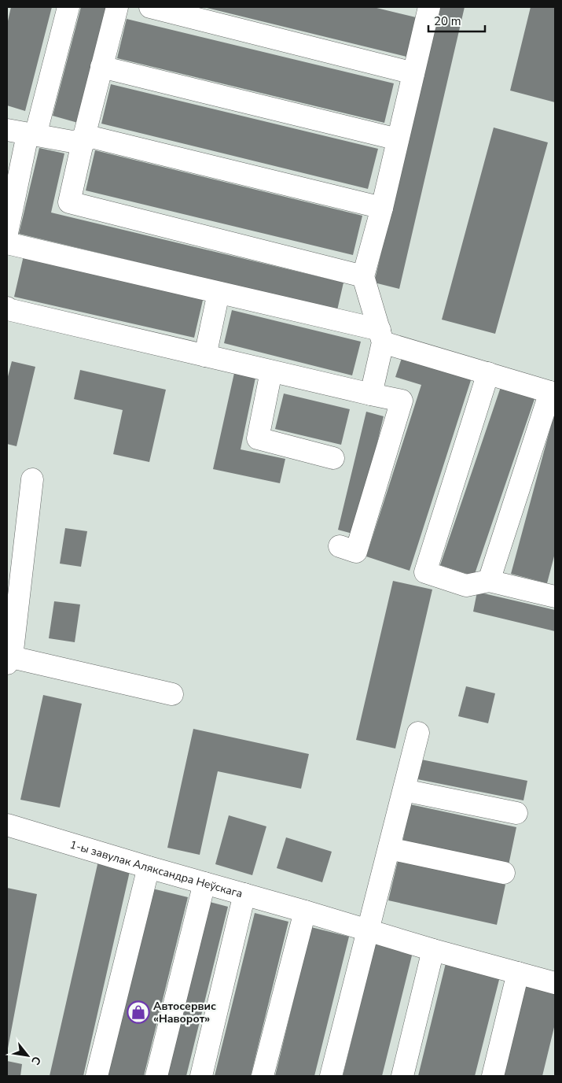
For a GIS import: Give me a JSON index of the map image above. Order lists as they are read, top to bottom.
{
  "streets": {
    "street": ["1-ы завулак Аляксандра Неўскага"]
  },
  "places": {
    "shop": ["Автосервис «Наворот»"]
  },
  "scale_bar": "20 m",
  "north": "bottom right"
}
